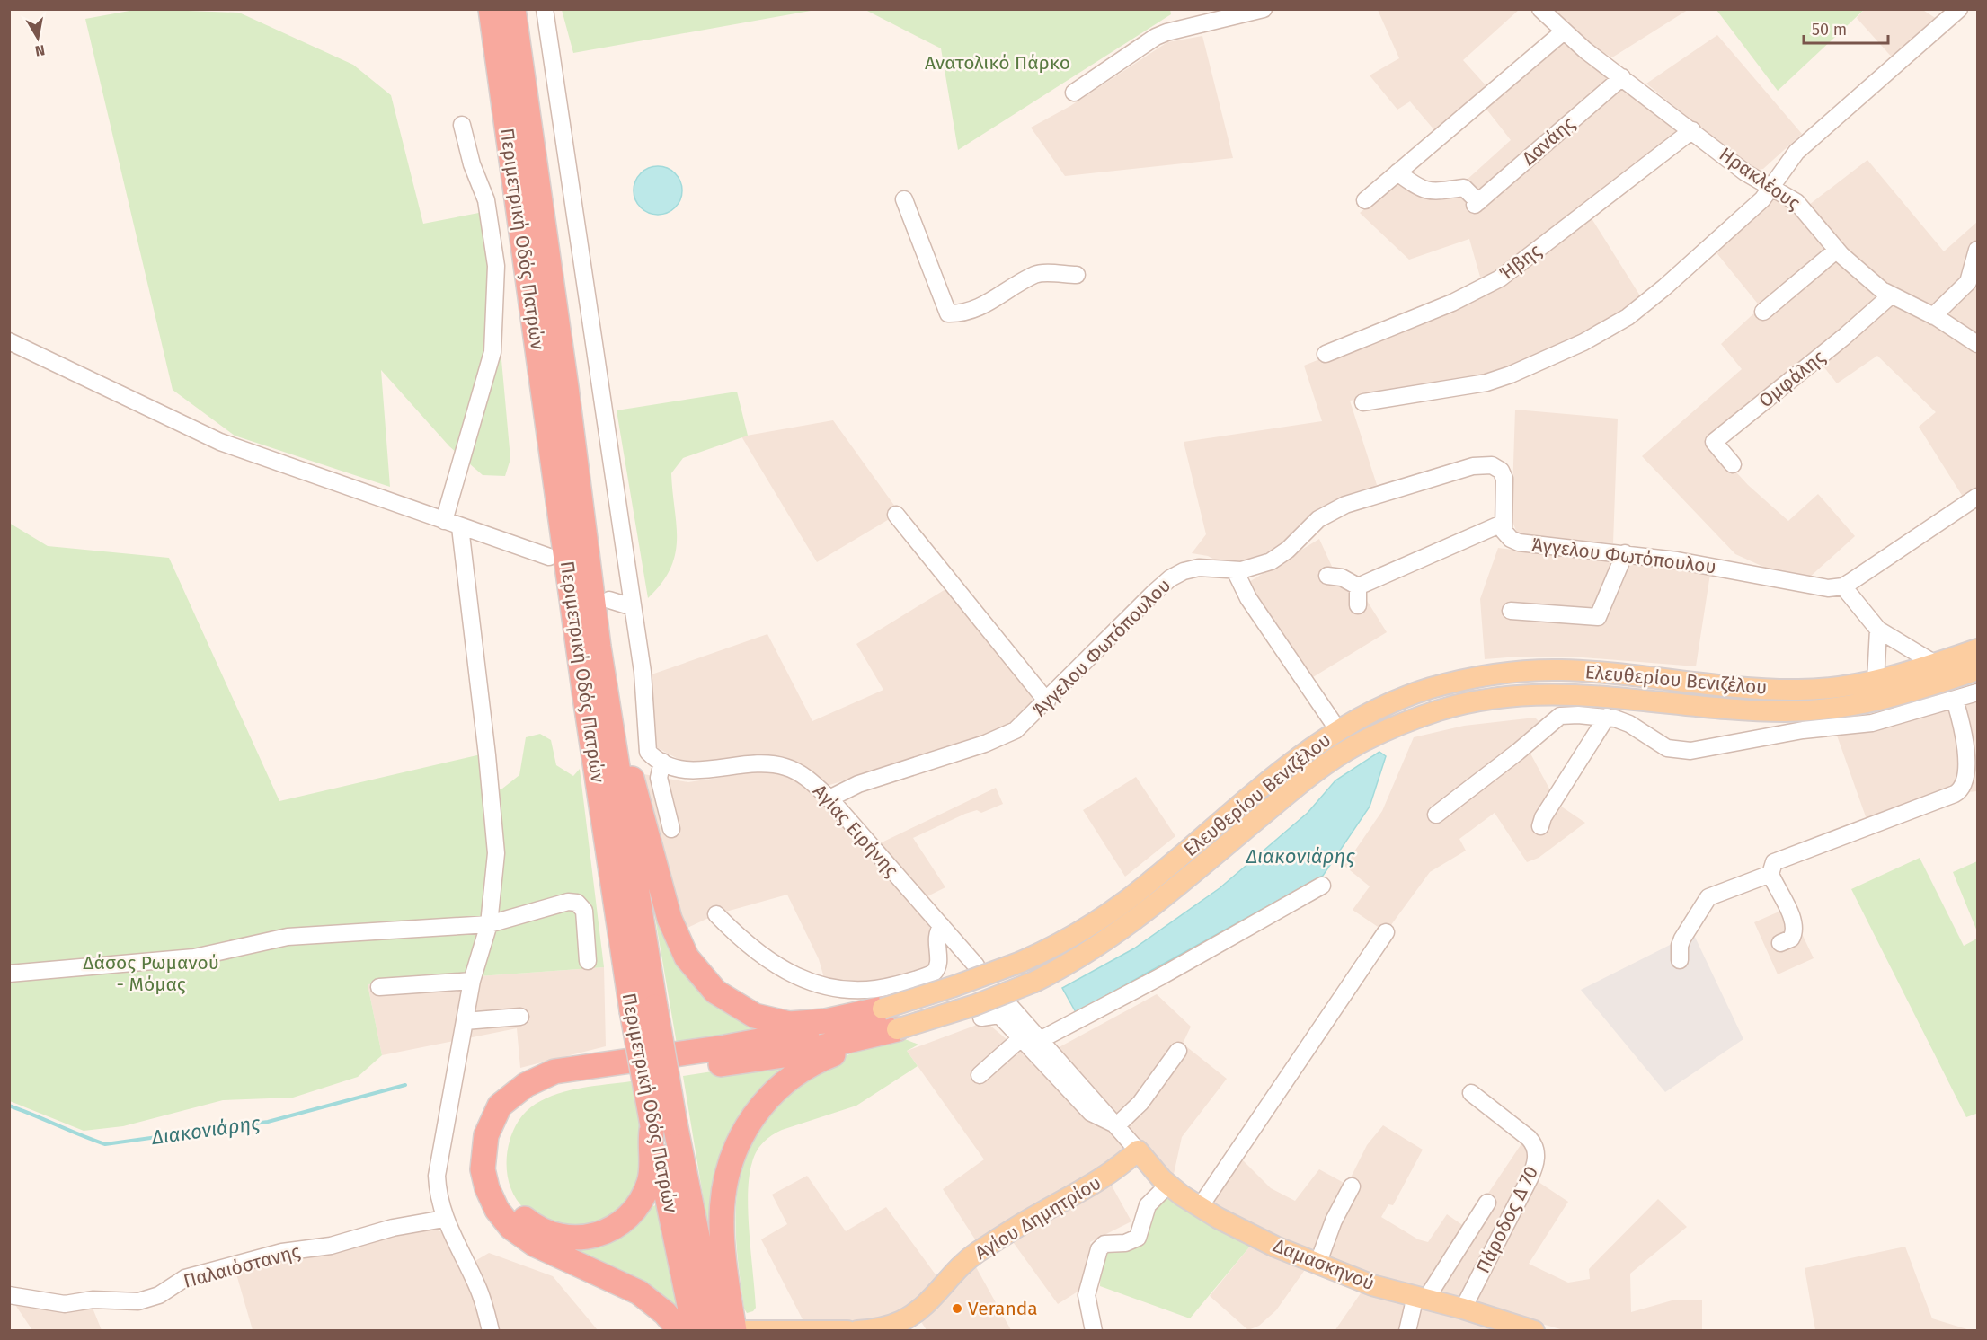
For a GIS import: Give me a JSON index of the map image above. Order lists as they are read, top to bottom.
{
  "streets": {
    "highway": ["Περιμετρική Οδός Πατρών"],
    "main road": ["Ελευθερίου Βενιζέλου", "Αγίου Δημητρίου", "Δαμασκηνού"],
    "street": [
      "Δανάης",
      "Ηρακλέους",
      "Ήβης",
      "Ομφάλης",
      "Άγγελου Φωτόπουλου",
      "Αγίας Ειρήνης",
      "Πάροδος Δ 70",
      "Παλαιόστανης"
    ]
  },
  "crossings": [
    ["Δανάης", "Ηρακλέους"],
    ["Ηρακλέους", "Ήβης"],
    ["Ηρακλέους", "Ομφάλης"],
    ["Άγγελου Φωτόπουλου", "Αγίας Ειρήνης"],
    ["Αγίου Δημητρίου", "Δαμασκηνού"],
    ["Πάροδος Δ 70", "Δαμασκηνού"]
  ],
  "water": ["Διακονιάρης"],
  "parks": ["Ανατολικό Πάρκο", "Δάσος Ρωμανού - Μόμας"],
  "places": ["Veranda"],
  "scale_bar": "50 m",
  "north": "bottom"
}
